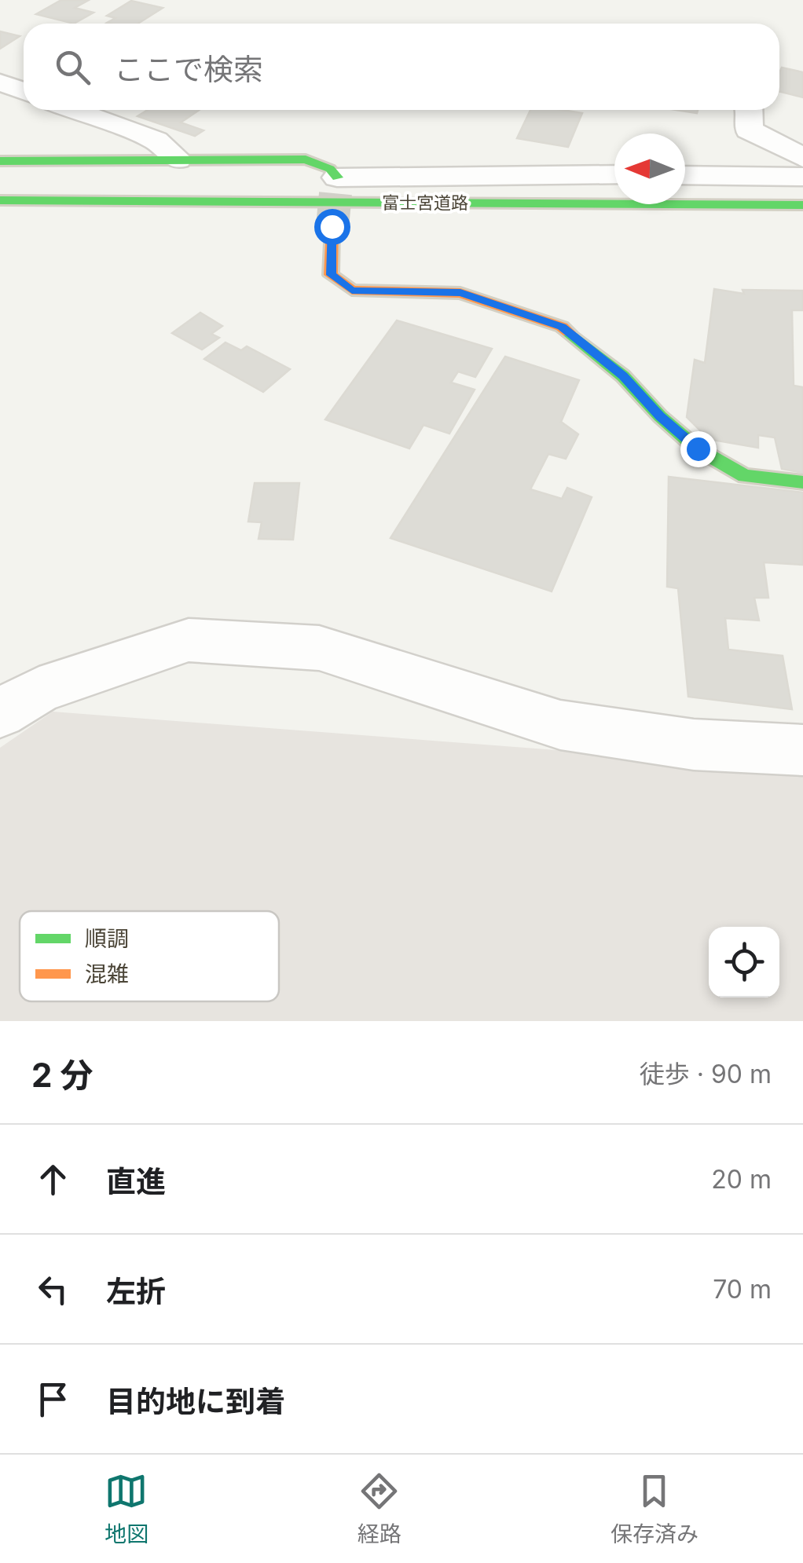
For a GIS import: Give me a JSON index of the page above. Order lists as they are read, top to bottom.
{
  "streets": {
    "main road": ["富士宮道路"]
  },
  "legend": ["順調", "混雑"],
  "north": "left",
  "page": {
    "search": "ここで検索",
    "heading": ["2 分", "徒歩 · 90 m"],
    "list": [
      ["直進", "20 m"],
      ["左折", "70 m"],
      "目的地に到着"
    ],
    "nav": ["地図", "経路", "保存済み"]
  }
}
